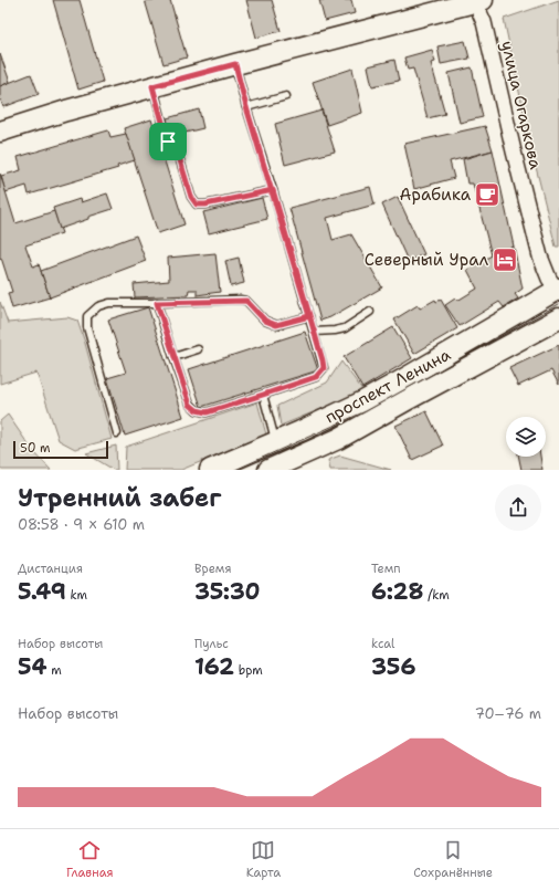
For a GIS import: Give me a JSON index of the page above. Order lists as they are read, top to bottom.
{
  "streets": {
    "main road": ["проспект Ленина"],
    "street": ["улица Огаркова"]
  },
  "crossings": [
    ["улица Огаркова", "проспект Ленина"]
  ],
  "places": {
    "cafe": ["Арабика"],
    "hotel": ["Северный Урал"]
  },
  "scale_bar": "50 m",
  "page": {
    "scale": "50 m",
    "heading": ["Утренний забег", "08:58 · 9 × 610 m"],
    "stats": [
      ["Дистанция", "5.49 km"],
      ["Время", "35:30"],
      ["Темп", "6:28 /km"],
      ["Набор высоты", "54 m"],
      ["Пульс", "162 bpm"],
      ["kcal", "356"]
    ],
    "chart": ["Набор высоты", "70–76 m"],
    "tabs": ["Главная", "Карта", "Сохранённые"]
  }
}
